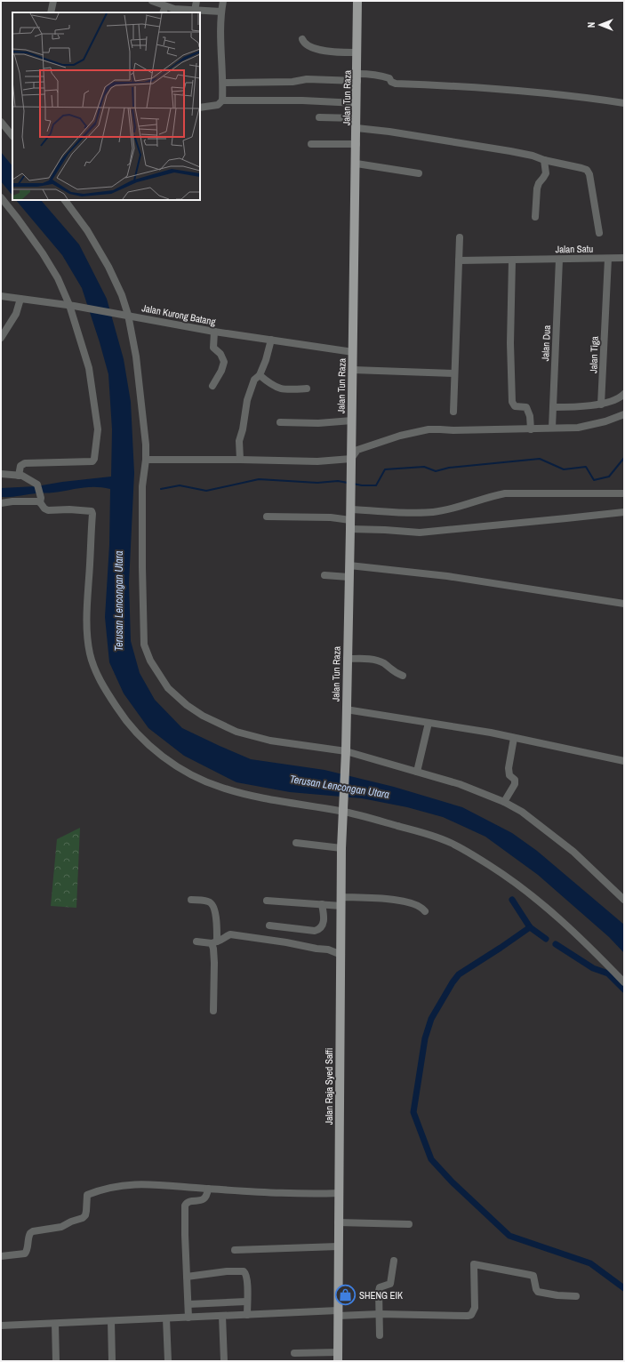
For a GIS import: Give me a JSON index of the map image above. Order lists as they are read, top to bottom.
{
  "streets": {
    "main road": ["Jalan Tun Raza", "Jalan Raja Syed Saffi"],
    "street": [
      "Jalan Satu",
      "Jalan Kurong Batang",
      "Jalan Dua",
      "Jalan Tiga"
    ]
  },
  "crossings": [
    ["Jalan Tun Raza", "Jalan Kurong Batang"],
    ["Jalan Tun Raza", "Jalan Raja Syed Saffi"],
    ["Jalan Satu", "Jalan Dua"],
    ["Jalan Satu", "Jalan Tiga"]
  ],
  "water": ["Terusan Lencongan Utara"],
  "places": {
    "shop": ["SHENG EIK"]
  },
  "north": "left"
}
